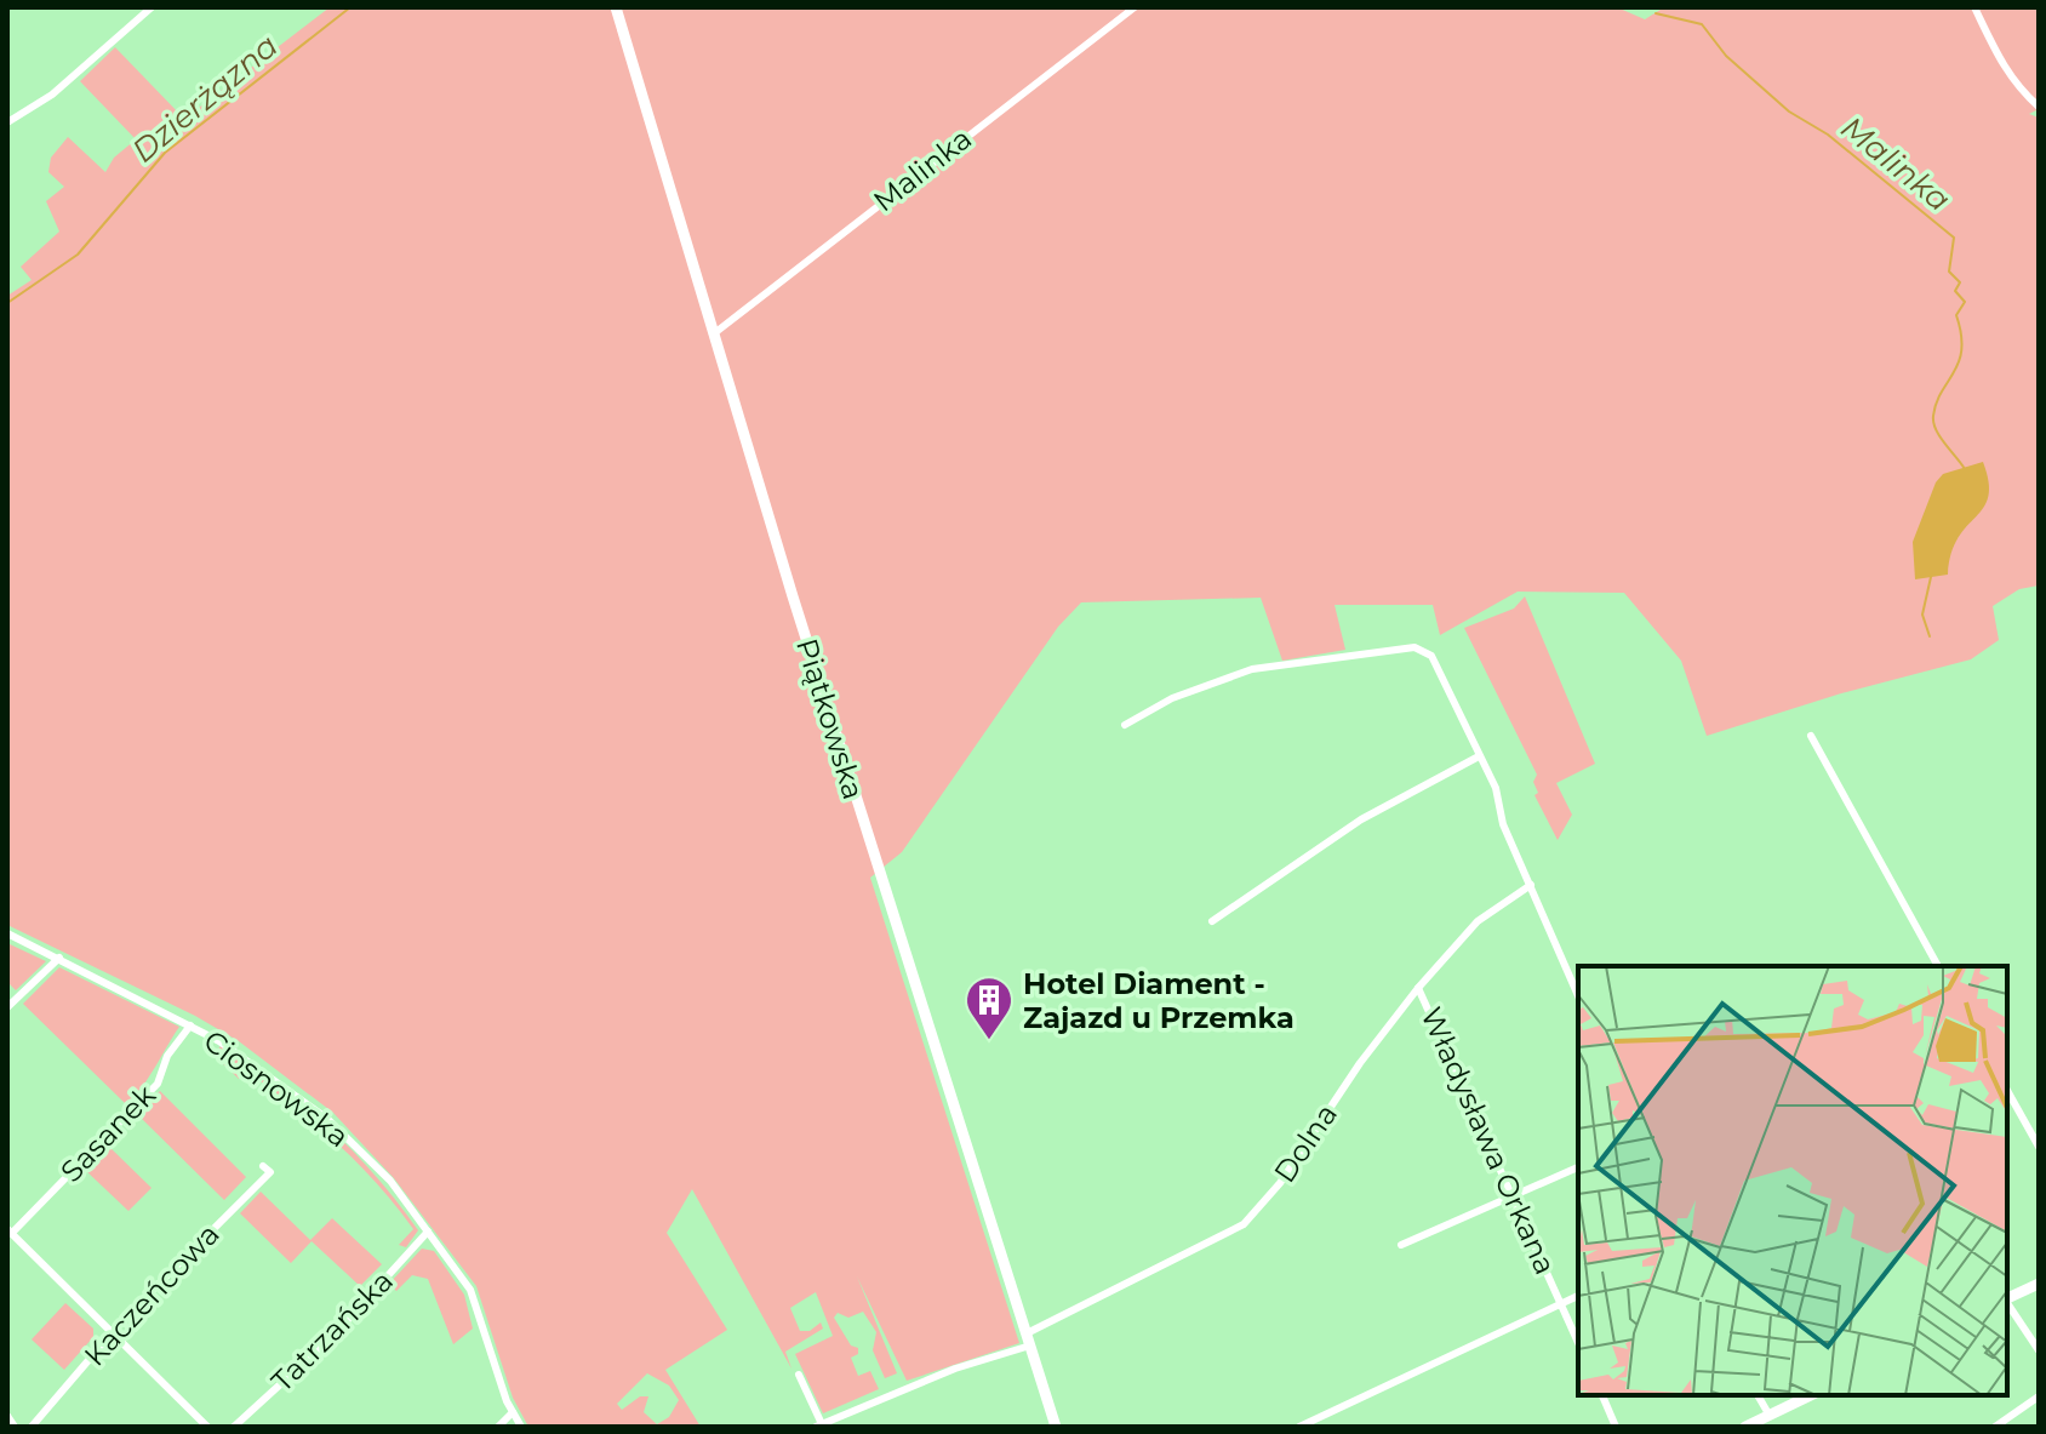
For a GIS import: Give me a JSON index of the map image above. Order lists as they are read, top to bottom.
{
  "streets": {
    "main road": ["Piątkowska"],
    "street": [
      "Malinka",
      "Ciosnowska",
      "Sasanek",
      "Władysława Orkana",
      "Dolna",
      "Kaczeńcowa",
      "Tatrzańska"
    ]
  },
  "crossings": [
    ["Malinka", "Piątkowska"],
    ["Piątkowska", "Dolna"],
    ["Ciosnowska", "Sasanek"],
    ["Ciosnowska", "Tatrzańska"],
    ["Władysława Orkana", "Dolna"]
  ],
  "water": ["Dzierżązna", "Malinka"],
  "places": {
    "building": ["Hotel Diament - Zajazd u Przemka"]
  }
}
